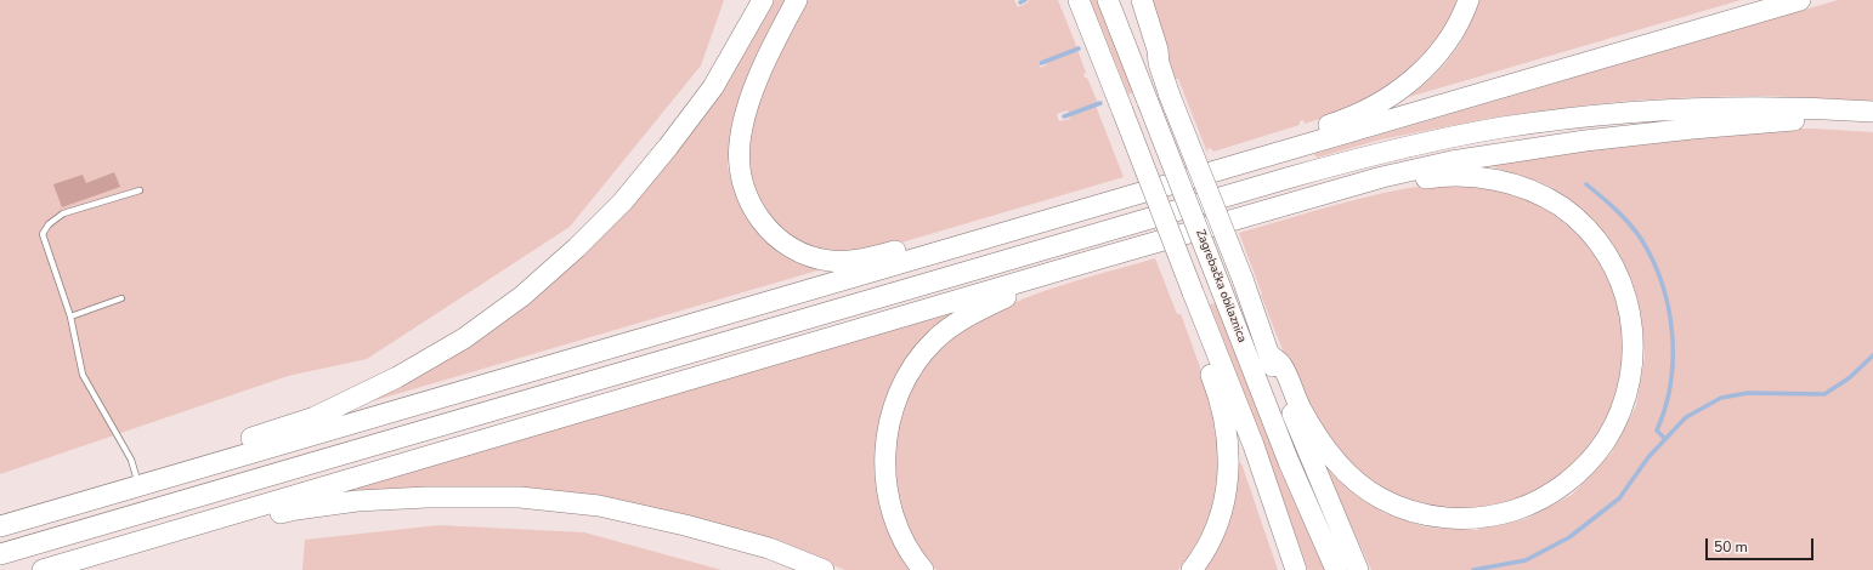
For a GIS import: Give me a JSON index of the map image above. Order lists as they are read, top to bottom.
{
  "streets": {
    "highway": ["Zagrebačka obilaznica"]
  },
  "scale_bar": "50 m"
}
